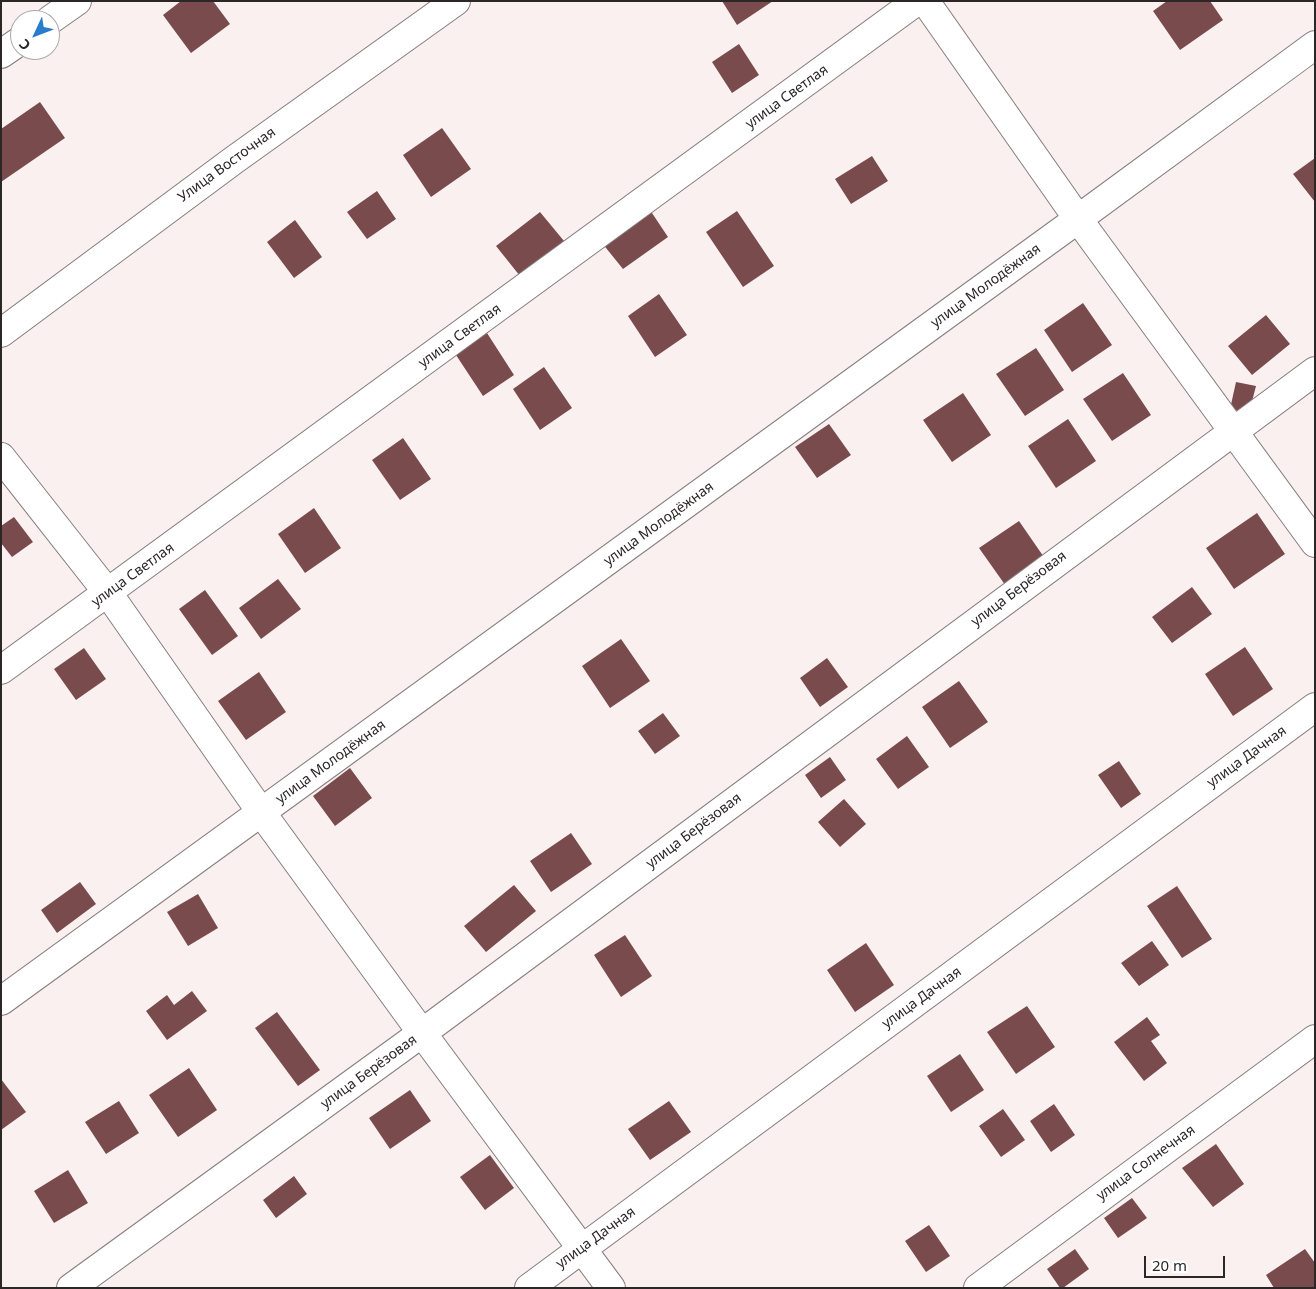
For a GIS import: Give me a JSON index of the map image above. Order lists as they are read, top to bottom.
{
  "streets": {
    "street": [
      "улица Светлая",
      "Улица Восточная",
      "улица Молодёжная",
      "улица Берёзовая",
      "улица Дачная",
      "улица Солнечная"
    ]
  },
  "scale_bar": "20 m",
  "north": "bottom left"
}
